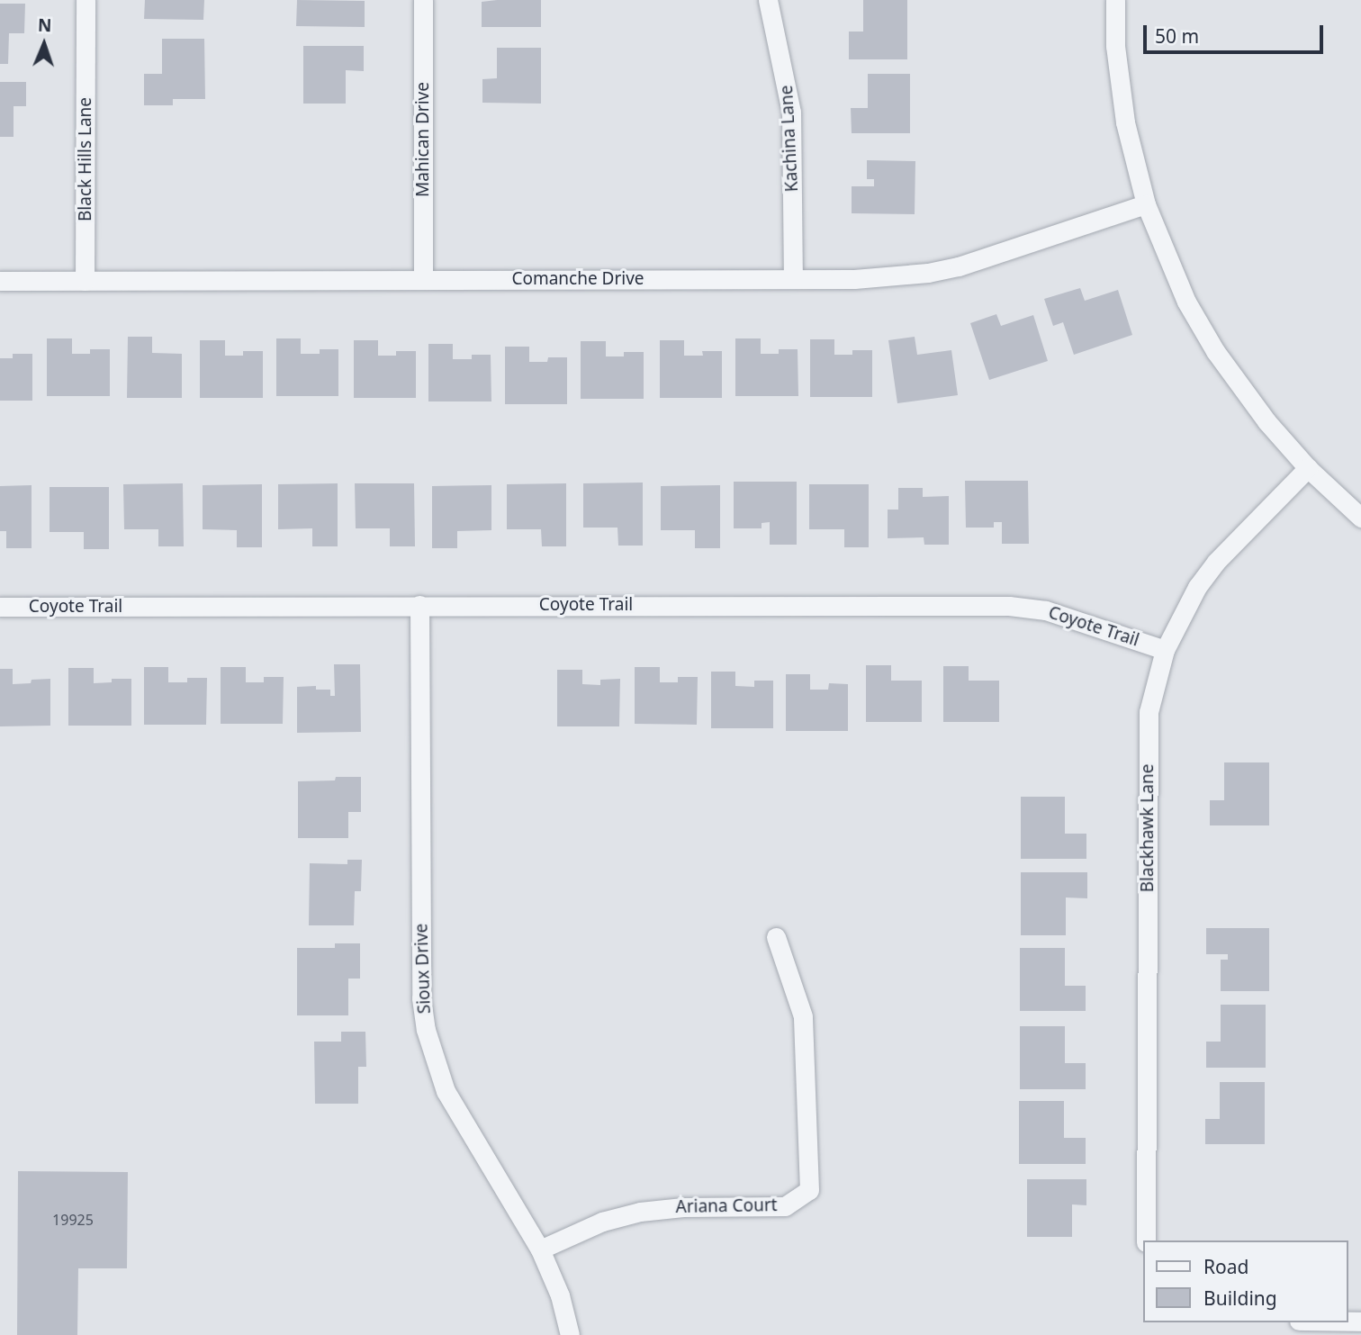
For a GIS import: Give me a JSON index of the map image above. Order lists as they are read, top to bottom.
{
  "streets": {
    "street": [
      "Kachina Lane",
      "Mahican Drive",
      "Black Hills Lane",
      "Comanche Drive",
      "Coyote Trail",
      "Blackhawk Lane",
      "Sioux Drive",
      "Ariana Court"
    ]
  },
  "crossings": [
    ["Kachina Lane", "Comanche Drive"],
    ["Mahican Drive", "Comanche Drive"],
    ["Black Hills Lane", "Comanche Drive"],
    ["Coyote Trail", "Blackhawk Lane"],
    ["Coyote Trail", "Sioux Drive"],
    ["Sioux Drive", "Ariana Court"]
  ],
  "house_numbers": ["19925"],
  "legend": ["Road", "Building"],
  "scale_bar": "50 m",
  "north": "top"
}
